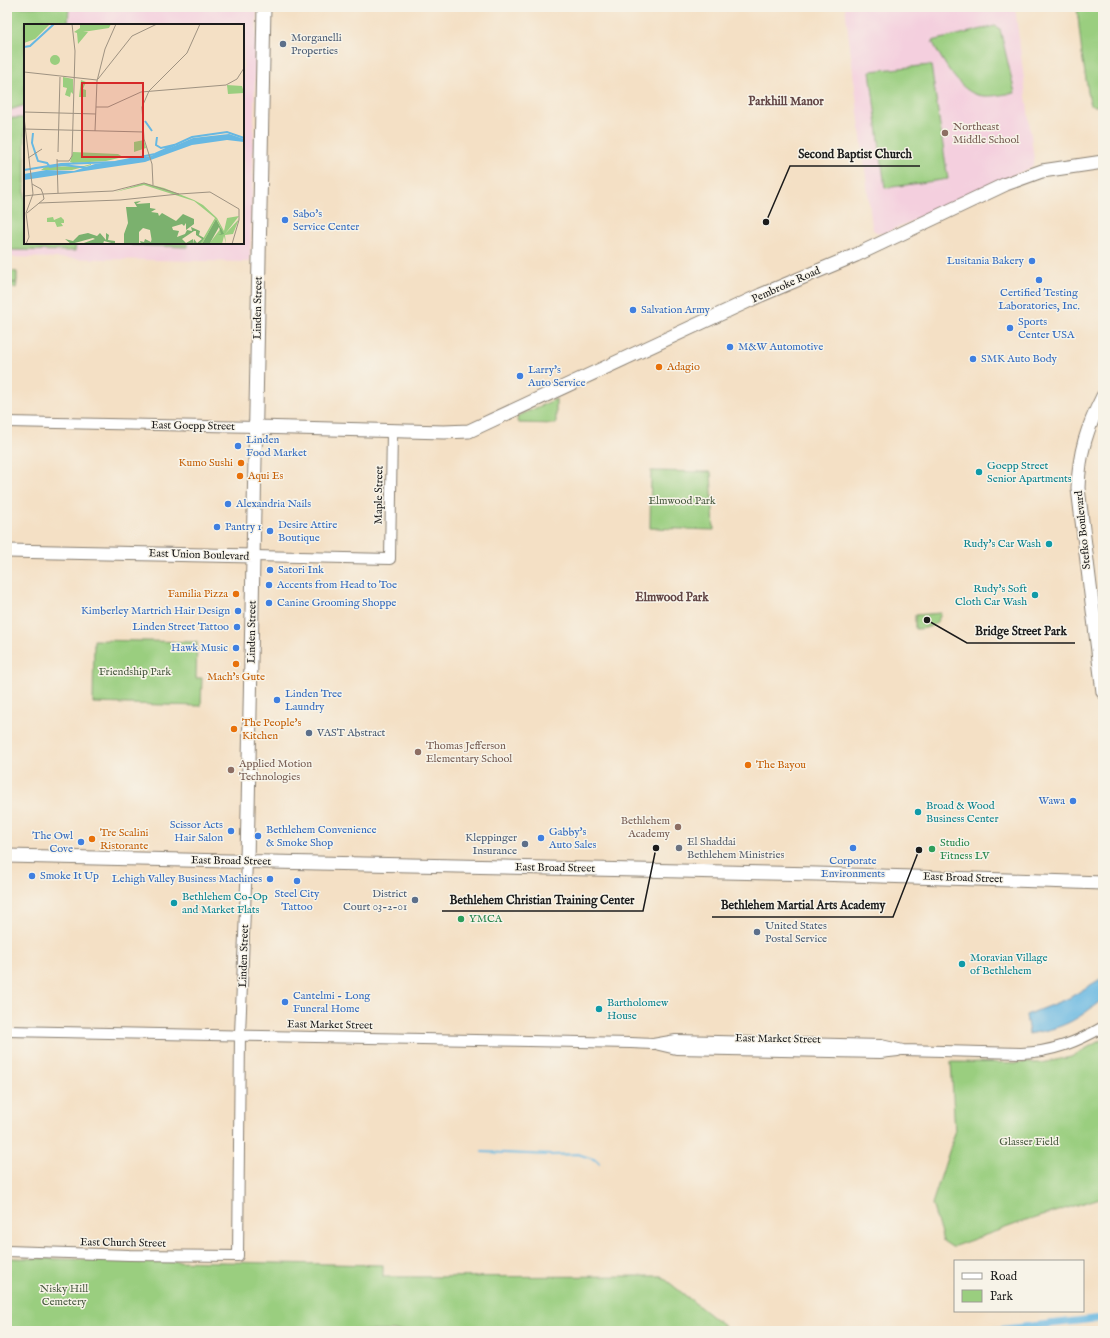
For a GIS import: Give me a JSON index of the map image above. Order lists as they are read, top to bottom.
{
  "streets": {
    "main road": [
      "Pembroke Road",
      "Linden Street",
      "East Goepp Street",
      "Stefko Boulevard",
      "East Union Boulevard",
      "East Broad Street"
    ],
    "street": ["Maple Street", "East Market Street", "East Church Street"]
  },
  "crossings": [
    ["Pembroke Road", "East Goepp Street"],
    ["Linden Street", "East Goepp Street"],
    ["Linden Street", "East Union Boulevard"],
    ["Linden Street", "East Broad Street"],
    ["Linden Street", "East Market Street"],
    ["Linden Street", "East Church Street"],
    ["East Goepp Street", "Maple Street"],
    ["Maple Street", "East Union Boulevard"]
  ],
  "districts": ["Parkhill Manor", "Elmwood Park"],
  "parks": [
    "Elmwood Park",
    "Friendship Park",
    "Glasser Field",
    "Nisky Hill Cemetery"
  ],
  "places": [
    "Morganelli Properties",
    "Northeast Middle School",
    "Sabo's Service Center",
    "Second Baptist Church",
    "Lusitania Bakery",
    "Certified Testing Laboratories, Inc.",
    "Salvation Army",
    "Sports Center USA",
    "M&W Automotive",
    "SMK Auto Body",
    "Adagio",
    "Larry's Auto Service",
    "Linden Food Market",
    "Kumo Sushi",
    "Goepp Street Senior Apartments",
    "Aqui Es",
    "Alexandria Nails",
    "Pantry 1",
    "Desire Attire Boutique",
    "Rudy's Car Wash",
    "Satori Ink",
    "Accents from Head to Toe",
    "Familia Pizza",
    "Rudy's Soft Cloth Car Wash",
    "Canine Grooming Shoppe",
    "Kimberley Martrich Hair Design",
    "Bridge Street Park",
    "Linden Street Tattoo",
    "Hawk Music",
    "Mach's Gute",
    "Linden Tree Laundry",
    "The People's Kitchen",
    "VAST Abstract",
    "Thomas Jefferson Elementary School",
    "The Bayou",
    "Applied Motion Technologies",
    "Wawa",
    "Broad & Wood Business Center",
    "Bethlehem Academy",
    "Scissor Acts Hair Salon",
    "Bethlehem Convenience & Smoke Shop",
    "Gabby's Auto Sales",
    "Tre Scalini Ristorante",
    "The Owl Cove",
    "Kleppinger Insurance",
    "Bethlehem Christian Training Center",
    "El Shaddai Bethlehem Ministries",
    "Corporate Environments",
    "Studio Fitness LV",
    "Bethlehem Martial Arts Academy",
    "Smoke It Up",
    "Lehigh Valley Business Machines",
    "Steel City Tattoo",
    "District Court 03-2-01",
    "Bethlehem Co-Op and Market Flats",
    "YMCA",
    "United States Postal Service",
    "Moravian Village of Bethlehem",
    "Cantelmi - Long Funeral Home",
    "Bartholomew House"
  ],
  "legend": ["Road", "Park"]
}
